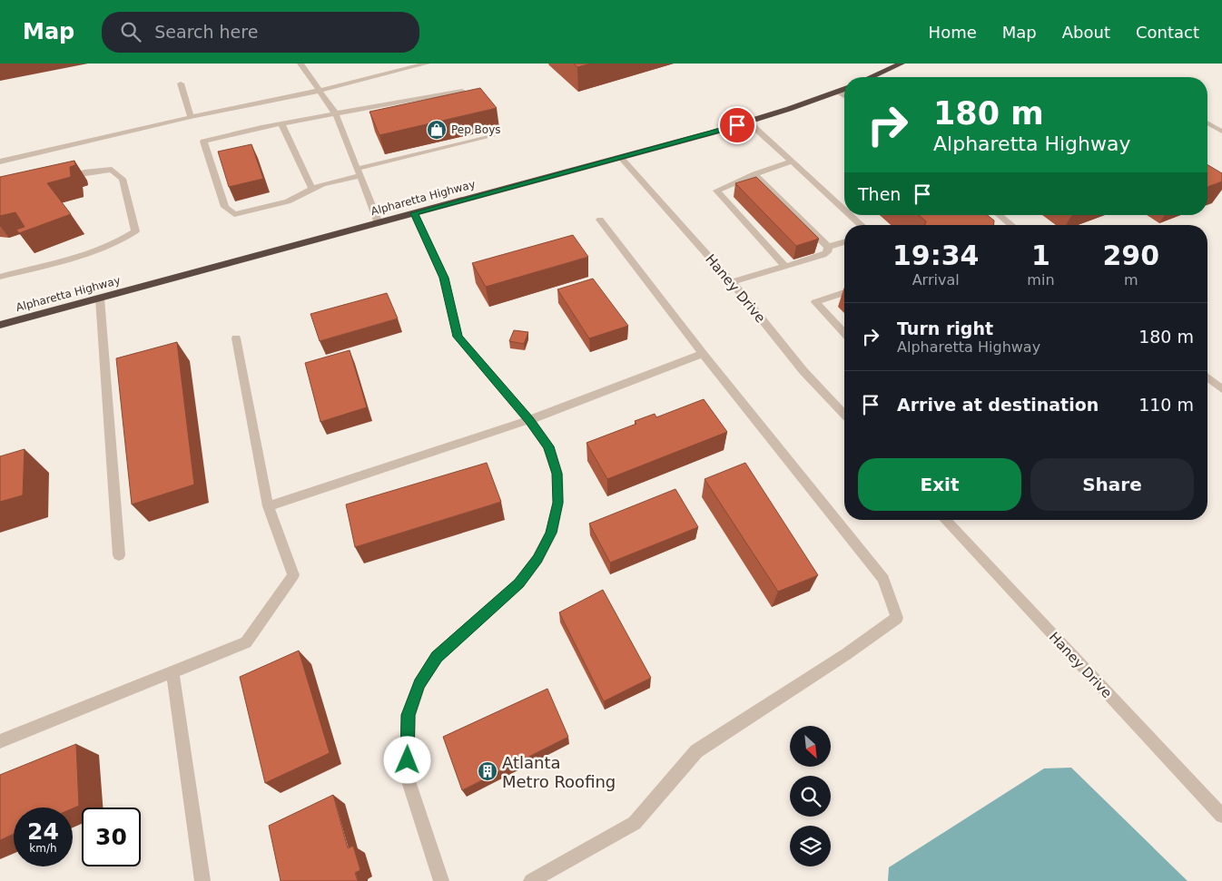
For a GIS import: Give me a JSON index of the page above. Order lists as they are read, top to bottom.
{
  "streets": {
    "highway": ["Alpharetta Highway"],
    "street": ["Haney Drive"]
  },
  "crossings": [
    ["Alpharetta Highway", "Haney Drive"]
  ],
  "places": {
    "shop": ["Pep Boys"],
    "building": ["Atlanta Metro Roofing"]
  },
  "north": "bottom right",
  "page": {
    "header": "Map",
    "search": "Search here",
    "nav": [
      "Home",
      "Map",
      "About",
      "Contact"
    ],
    "turn": ["180 m", "Alpharetta Highway"],
    "then": "Then",
    "eta": [
      "19:34",
      "Arrival",
      "1",
      "min",
      "290",
      "m"
    ],
    "list": [
      {
        "name": "Turn right",
        "note": "Alpharetta Highway",
        "value": "180 m"
      },
      {
        "name": "Arrive at destination",
        "value": "110 m"
      }
    ],
    "buttons": ["Exit", "Share"],
    "speed": "24 km/h",
    "limit": "30"
  }
}
